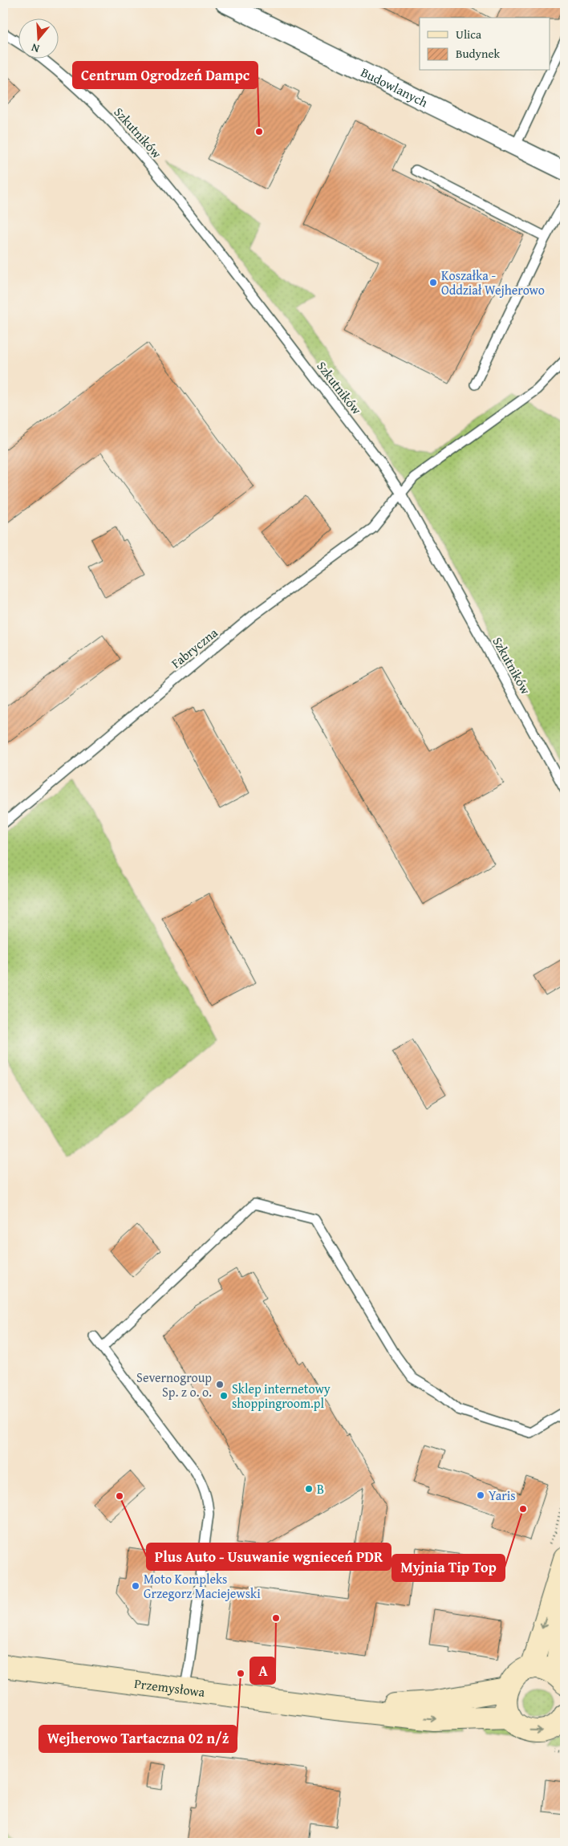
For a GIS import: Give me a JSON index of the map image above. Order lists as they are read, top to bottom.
{
  "streets": {
    "street": ["Budowlanych", "Przemysłowa"],
    "lane": ["Szkutników", "Fabryczna"]
  },
  "crossings": [
    ["Szkutników", "Fabryczna"]
  ],
  "places": [
    "Centrum Ogrodzeń Dampc",
    "Koszałka - Oddział Wejherowo",
    "Severnogroup Sp. z o. o.",
    "Sklep internetowy shoppingroom.pl",
    "B",
    "Yaris",
    "Plus Auto - Usuwanie wgnieceń PDR",
    "Myjnia Tip Top",
    "Moto Kompleks Grzegorz Maciejewski",
    "A",
    "Wejherowo Tartaczna 02 n/ż"
  ],
  "legend": ["Ulica", "Budynek"],
  "north": "bottom"
}
